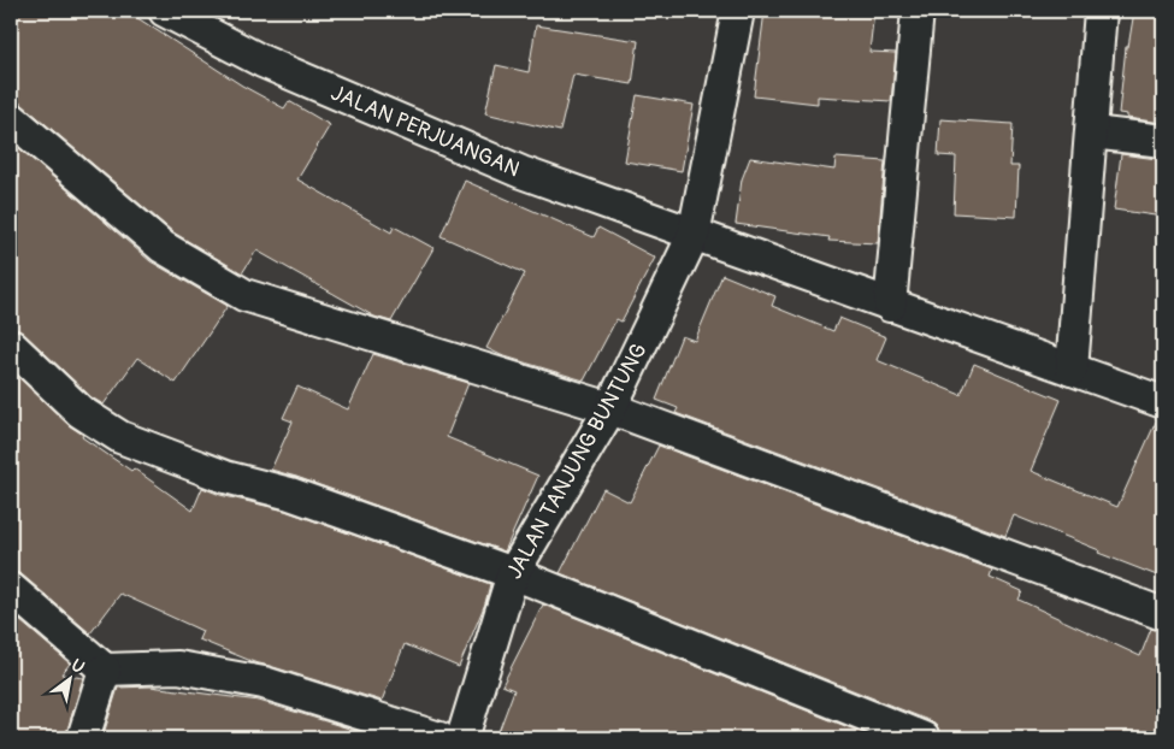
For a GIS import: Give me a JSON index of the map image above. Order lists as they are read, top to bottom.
{
  "streets": {
    "street": ["JALAN PERJUANGAN", "JALAN TANJUNG BUNTUNG"]
  },
  "crossings": [
    ["JALAN PERJUANGAN", "JALAN TANJUNG BUNTUNG"]
  ],
  "north": "top right"
}
